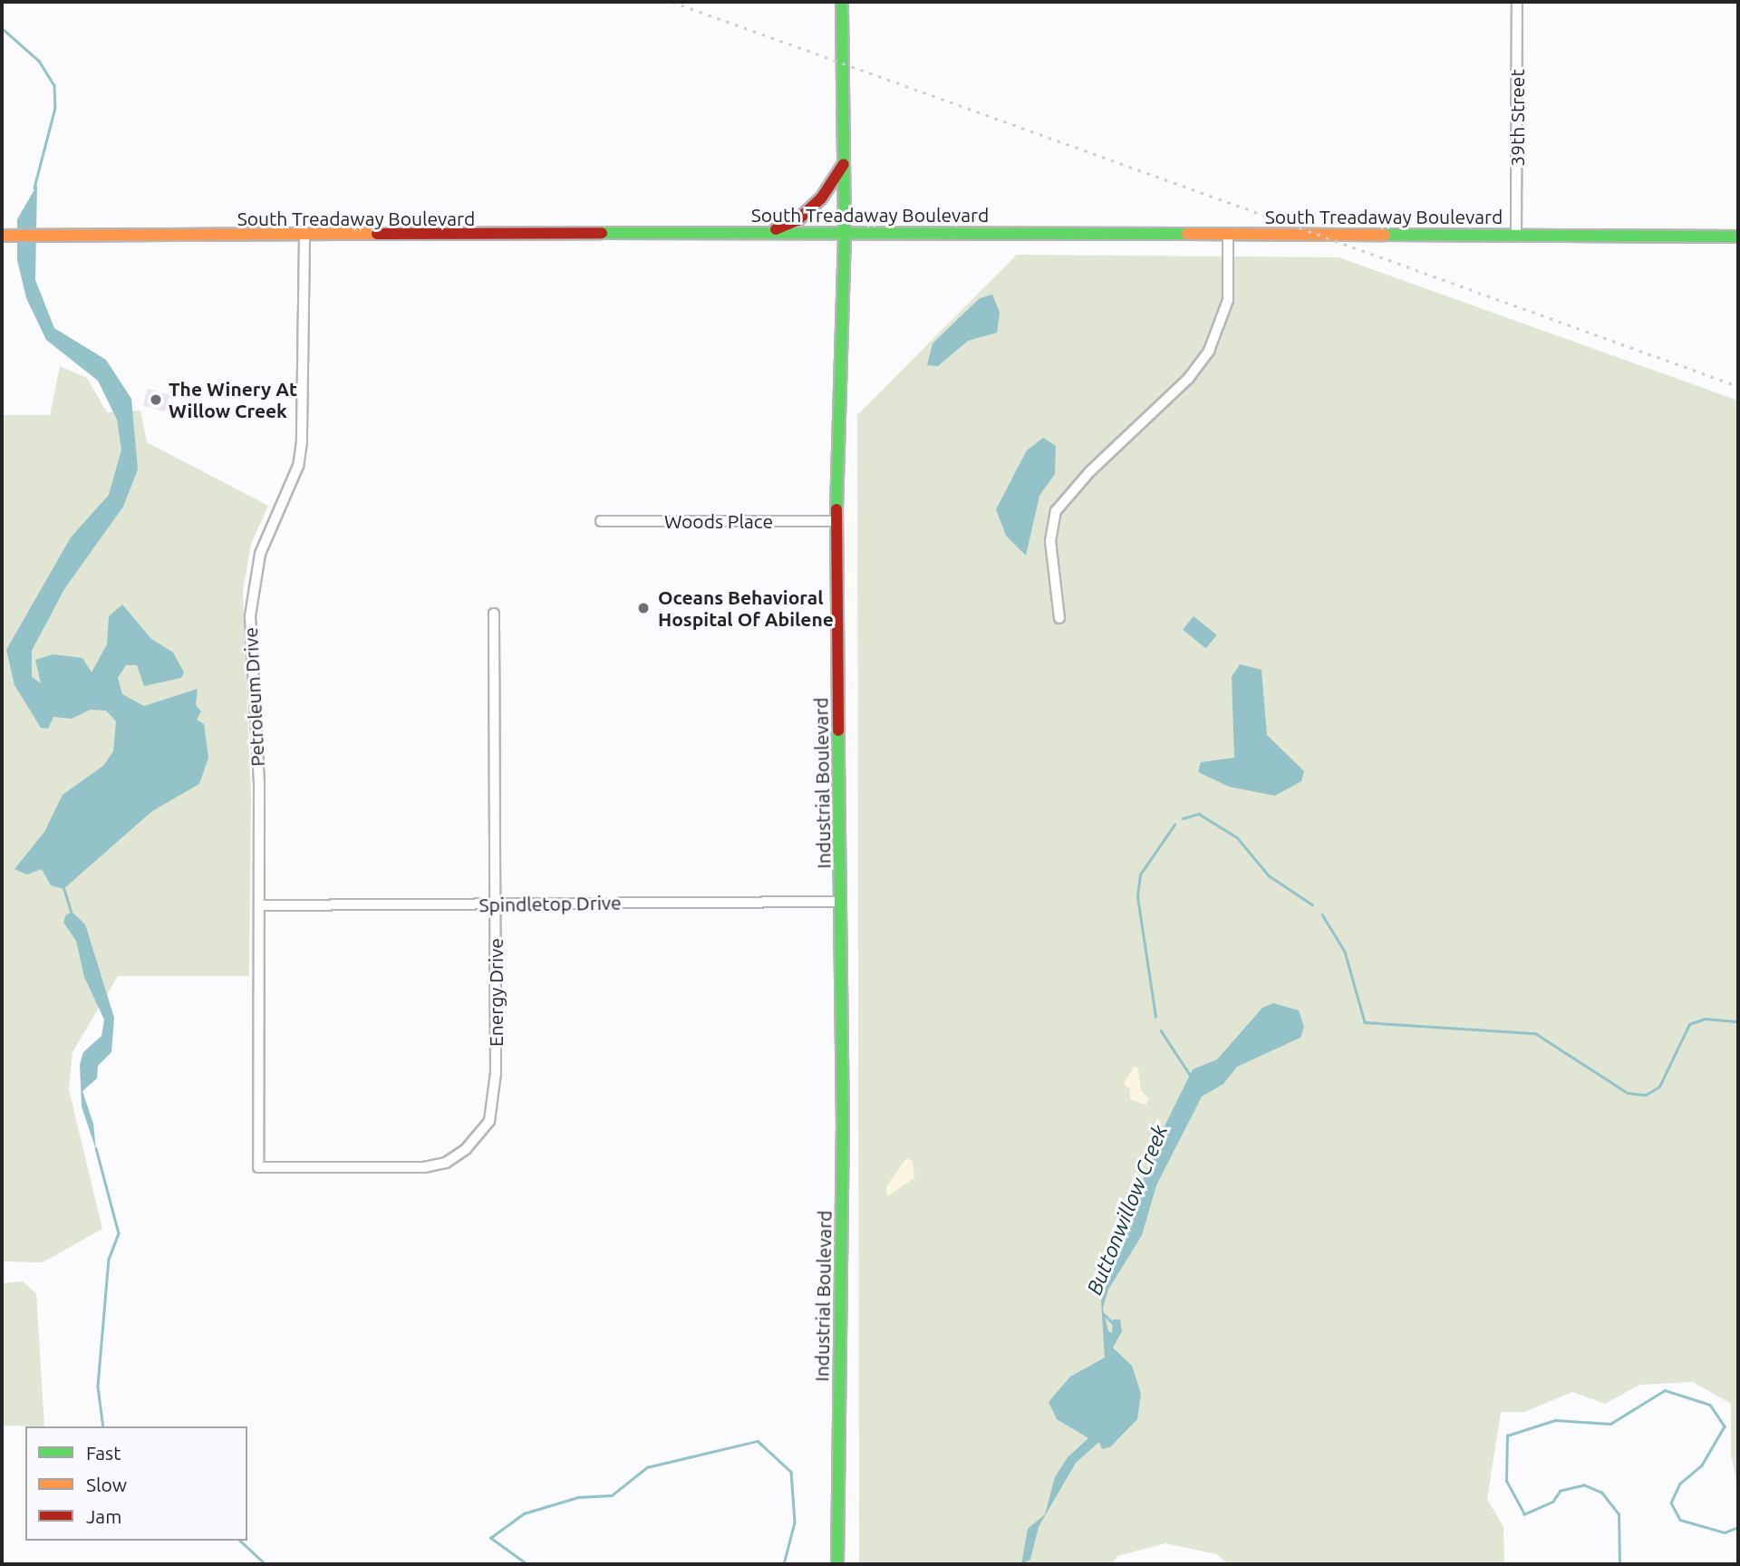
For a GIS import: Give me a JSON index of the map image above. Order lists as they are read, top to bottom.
{
  "streets": {
    "main road": ["South Treadaway Boulevard", "Industrial Boulevard"],
    "street": [
      "39th Street",
      "Woods Place",
      "Petroleum Drive",
      "Spindletop Drive",
      "Energy Drive"
    ]
  },
  "crossings": [
    ["39th Street", "South Treadaway Boulevard"],
    ["South Treadaway Boulevard", "Petroleum Drive"],
    ["South Treadaway Boulevard", "Industrial Boulevard"],
    ["Woods Place", "Industrial Boulevard"],
    ["Petroleum Drive", "Spindletop Drive"],
    ["Petroleum Drive", "Energy Drive"],
    ["Industrial Boulevard", "Spindletop Drive"],
    ["Spindletop Drive", "Energy Drive"]
  ],
  "water": ["Buttonwillow Creek"],
  "places": ["The Winery At Willow Creek", "Oceans Behavioral Hospital Of Abilene"],
  "legend": ["Fast", "Slow", "Jam"]
}
